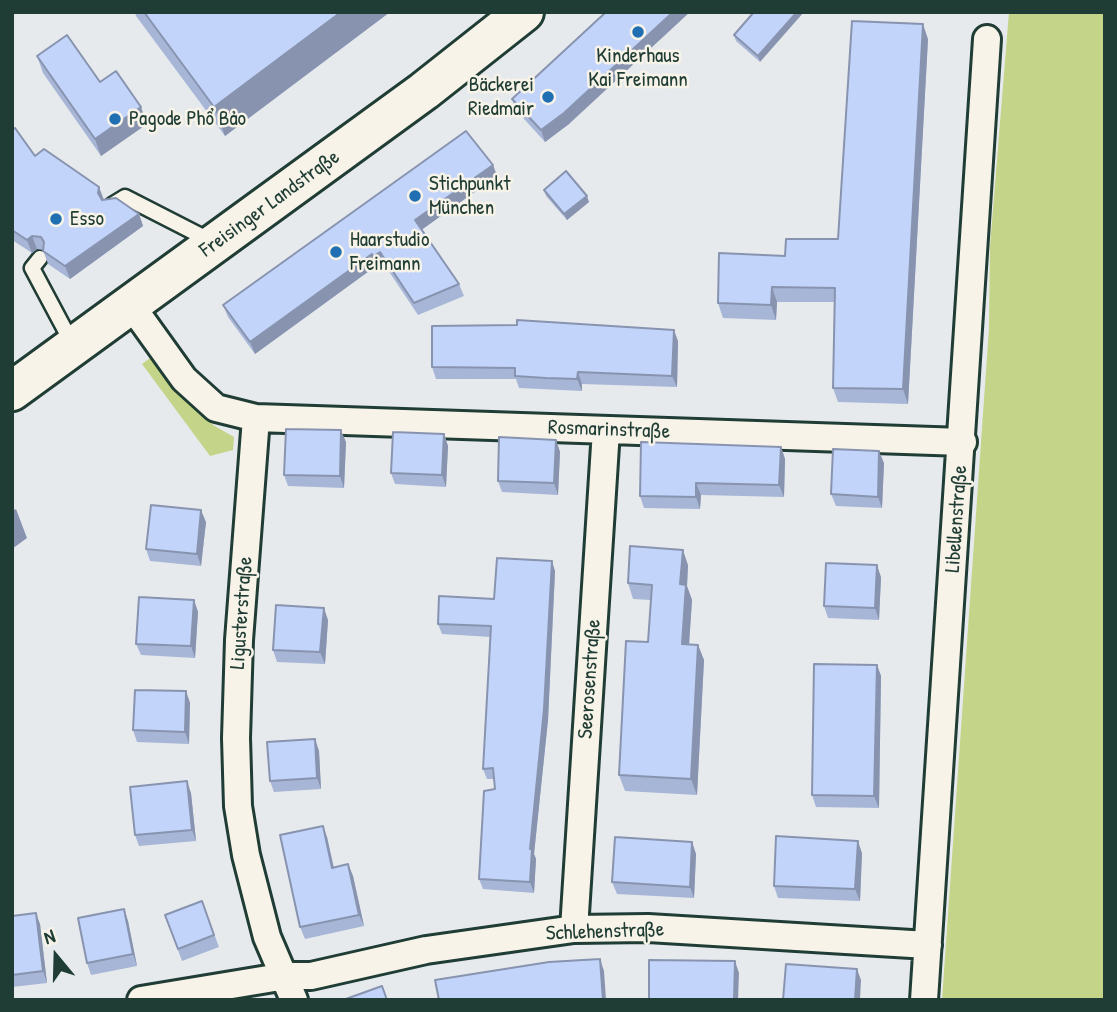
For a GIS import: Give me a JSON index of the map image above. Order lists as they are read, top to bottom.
{
  "streets": {
    "main road": ["Freisinger Landstraße"],
    "street": [
      "Rosmarinstraße",
      "Libellenstraße",
      "Ligusterstraße",
      "Seerosenstraße",
      "Schlehenstraße"
    ]
  },
  "crossings": [
    ["Rosmarinstraße", "Libellenstraße"],
    ["Rosmarinstraße", "Ligusterstraße"],
    ["Rosmarinstraße", "Seerosenstraße"],
    ["Libellenstraße", "Schlehenstraße"],
    ["Ligusterstraße", "Schlehenstraße"],
    ["Seerosenstraße", "Schlehenstraße"]
  ],
  "places": [
    "Kinderhaus Kai Freimann",
    "Bäckerei Riedmair",
    "Pagode Phổ Bảo",
    "Stichpunkt München",
    "Esso",
    "Haarstudio Freimann"
  ],
  "north": "top"
}
